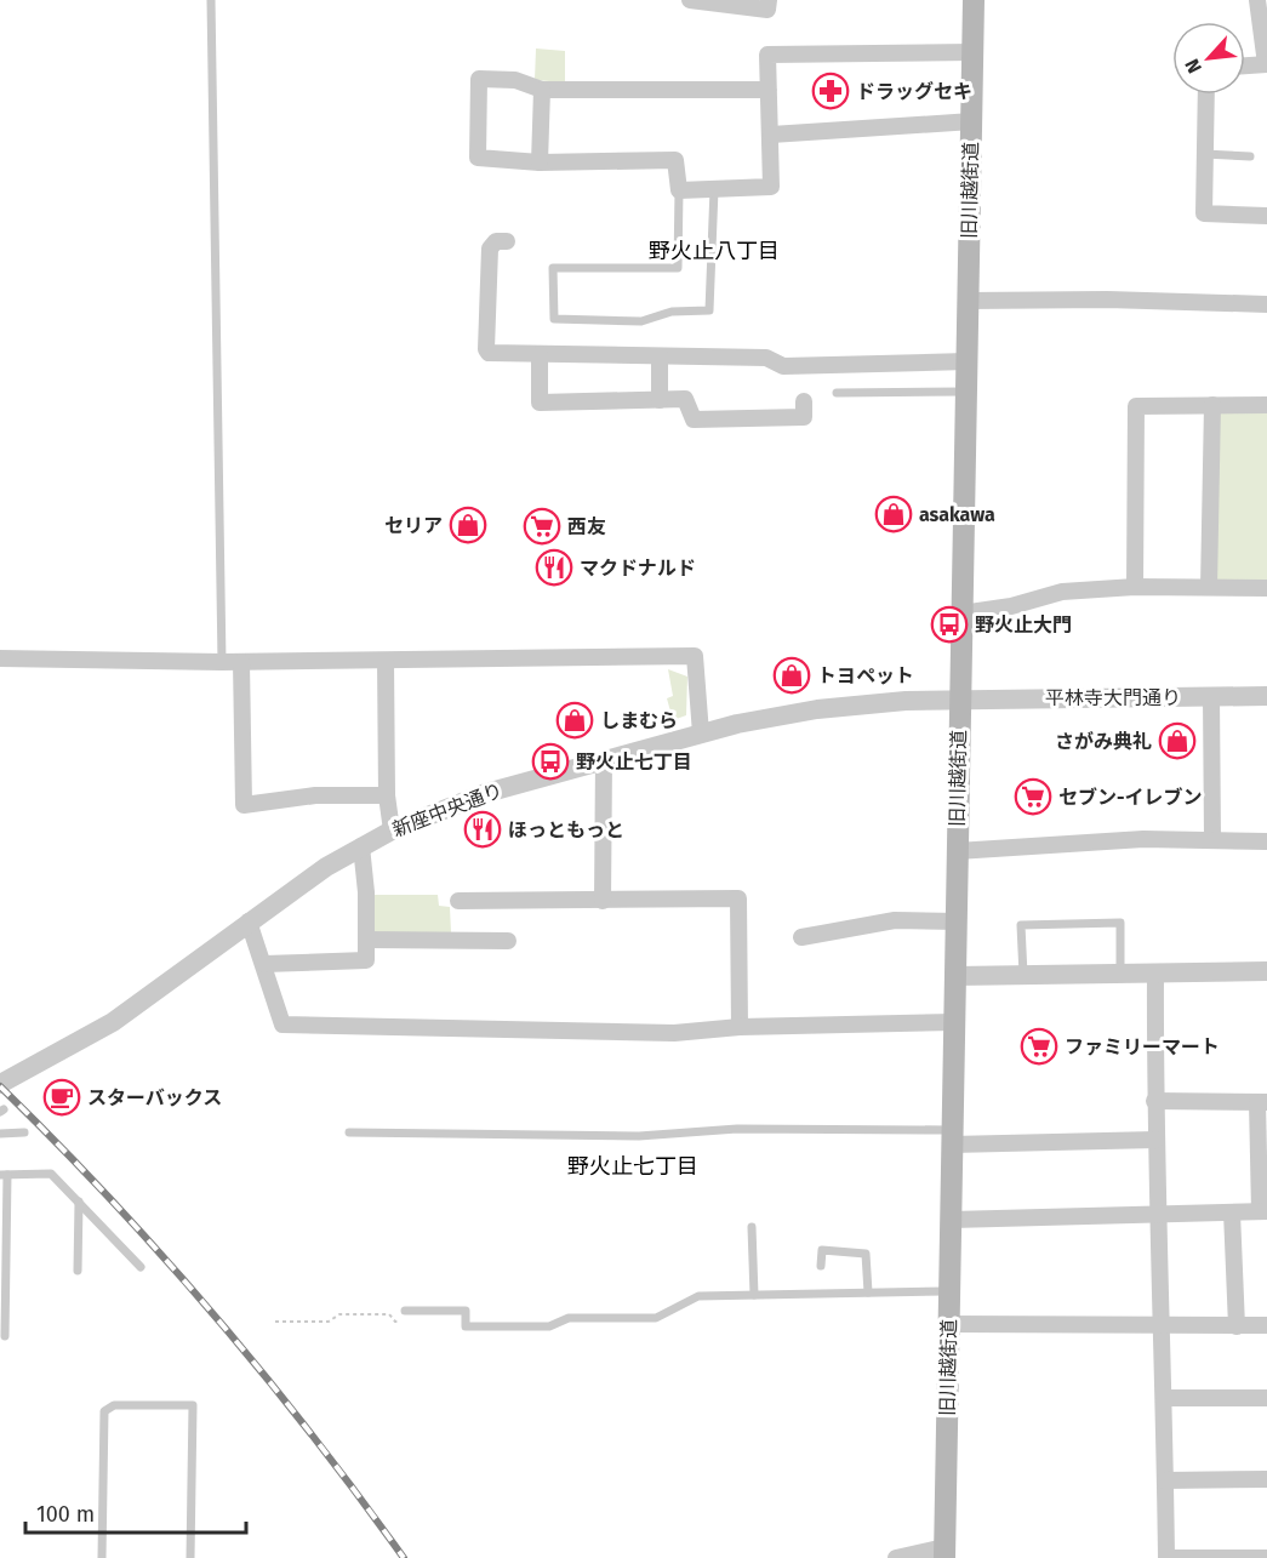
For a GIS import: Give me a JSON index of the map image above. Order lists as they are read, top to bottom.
{
  "streets": {
    "main road": ["旧川越街道"],
    "street": ["平林寺大門通り", "新座中央通り"]
  },
  "crossings": [
    ["旧川越街道", "平林寺大門通り"],
    ["旧川越街道", "新座中央通り"],
    ["平林寺大門通り", "新座中央通り"]
  ],
  "districts": ["野火止八丁目", "野火止七丁目"],
  "places": {
    "pharmacy": ["ドラッグセキ"],
    "shop": [
      "asakawa",
      "セリア",
      "トヨペット",
      "しまむら",
      "さがみ典礼"
    ],
    "supermarket": ["西友", "セブン-イレブン", "ファミリーマート"],
    "restaurant": ["マクドナルド", "ほっともっと"],
    "bus stop": ["野火止大門", "野火止七丁目"],
    "cafe": ["スターバックス"]
  },
  "scale_bar": "100 m",
  "north": "bottom left"
}
